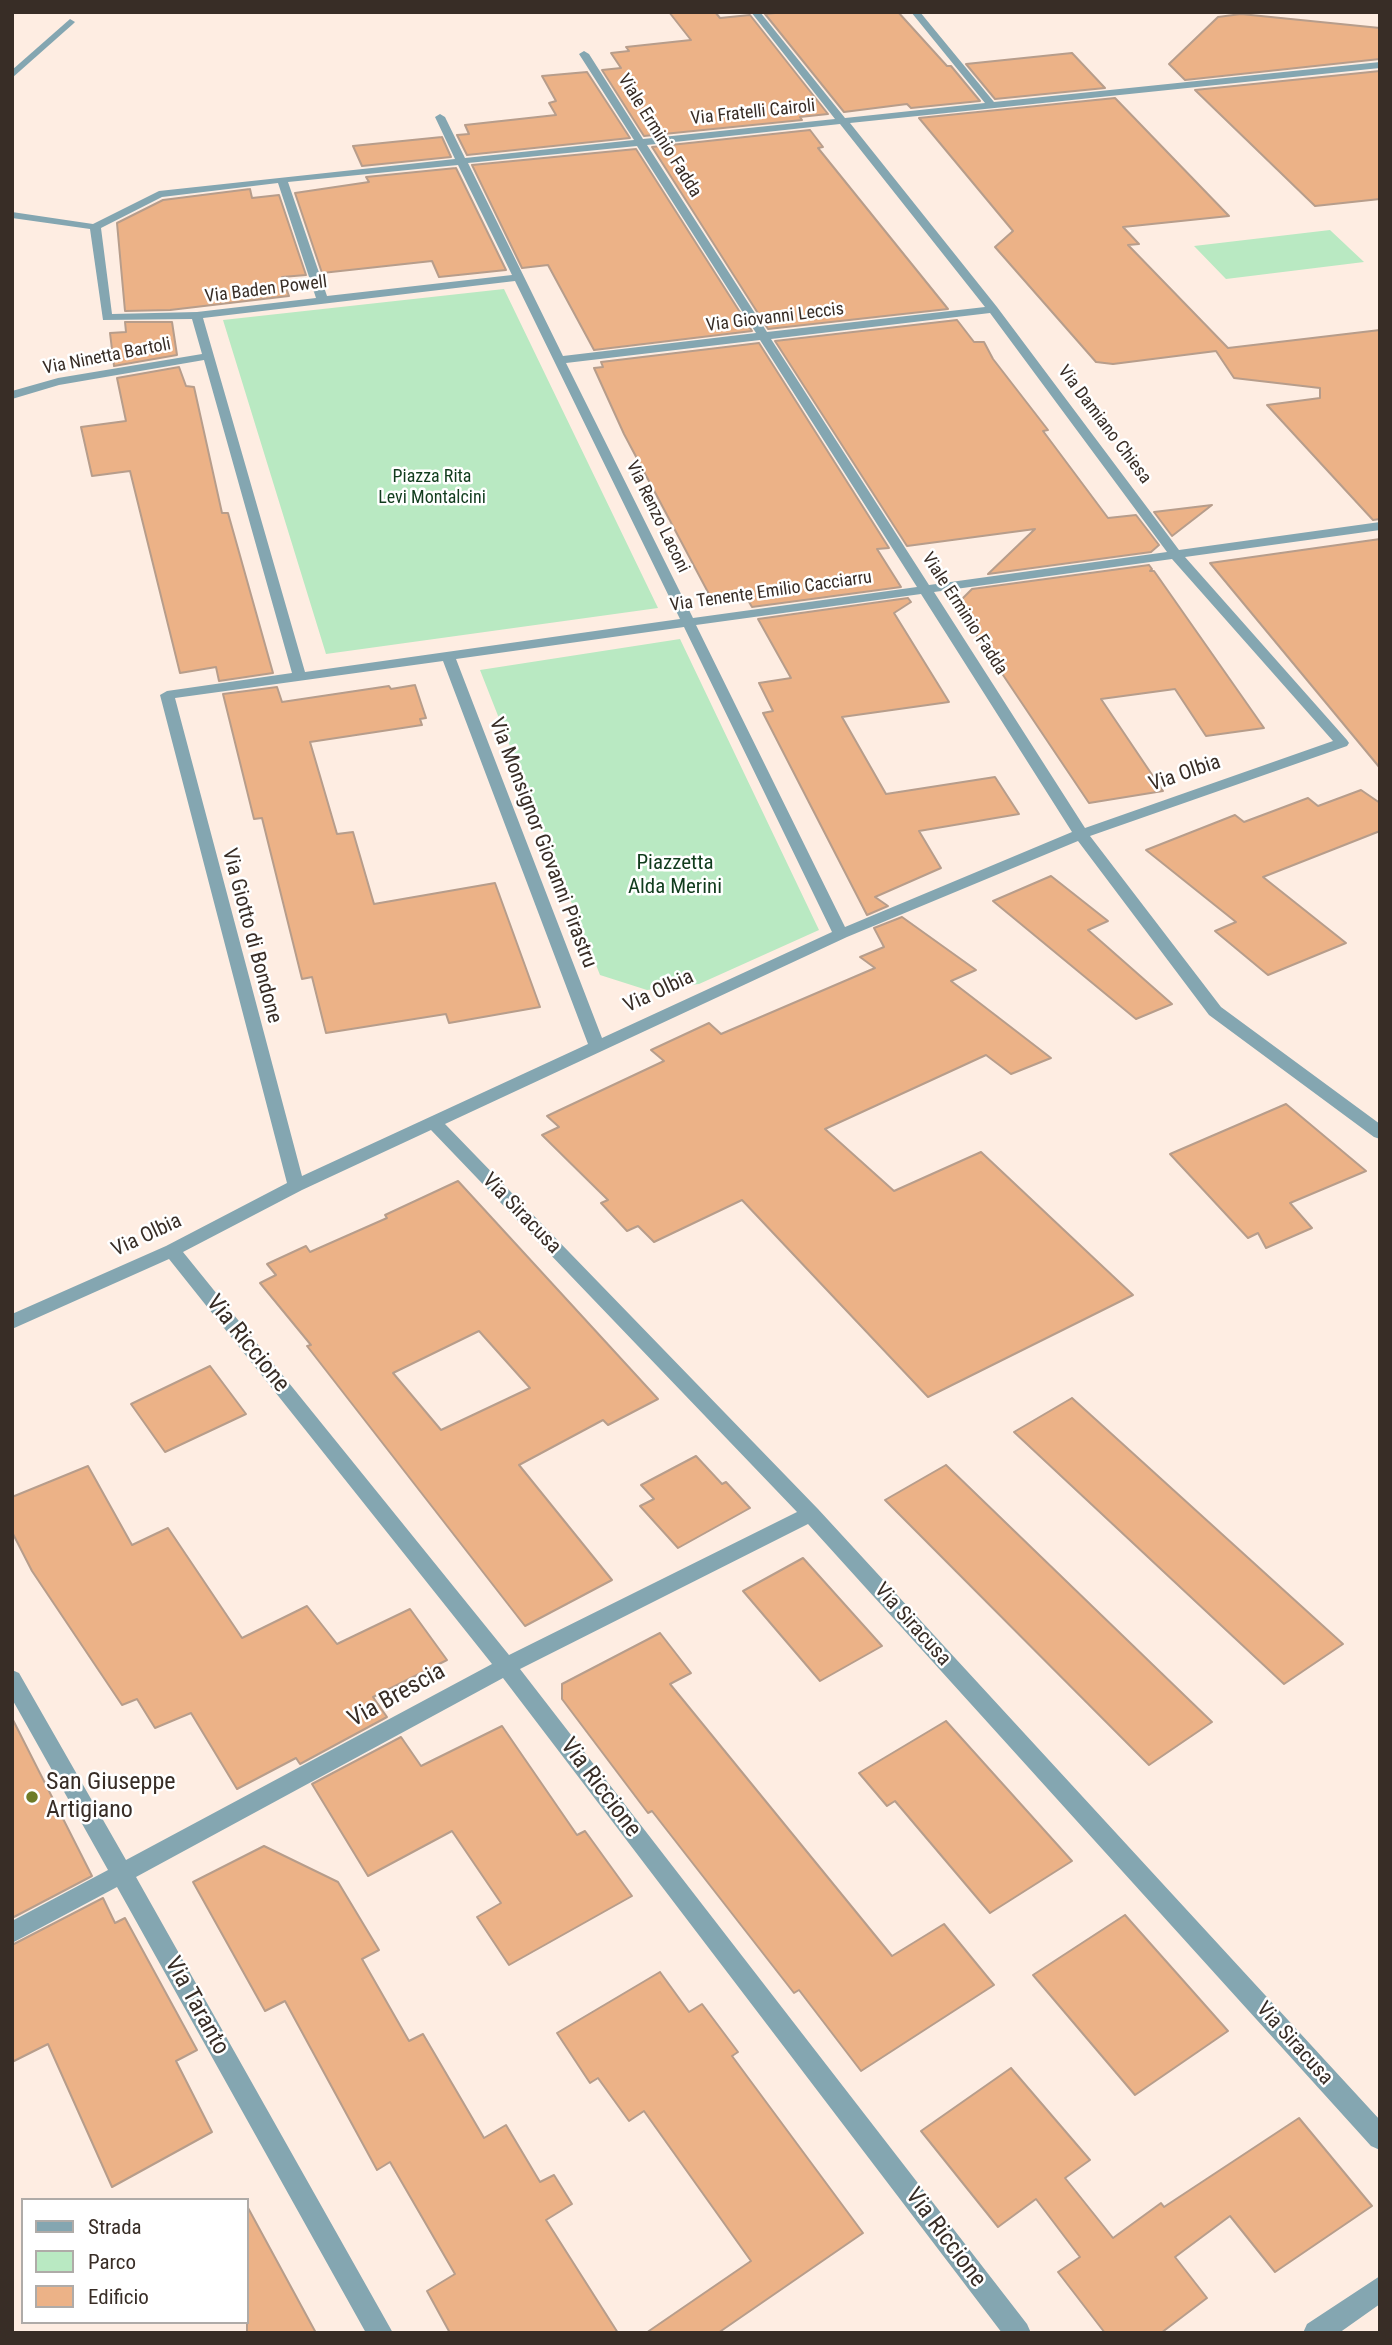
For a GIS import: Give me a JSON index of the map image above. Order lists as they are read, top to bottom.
{
  "streets": {
    "street": [
      "Via Fratelli Cairoli",
      "Viale Erminio Fadda",
      "Via Baden Powell",
      "Via Giovanni Leccis",
      "Via Ninetta Bartoli",
      "Via Damiano Chiesa",
      "Via Renzo Laconi",
      "Via Tenente Emilio Cacciarru",
      "Via Olbia",
      "Via Monsignor Giovanni Pirastru",
      "Via Giotto di Bondone",
      "Via Siracusa",
      "Via Riccione",
      "Via Brescia",
      "Via Taranto"
    ]
  },
  "crossings": [
    ["Via Fratelli Cairoli", "Viale Erminio Fadda"],
    ["Via Fratelli Cairoli", "Via Baden Powell"],
    ["Via Fratelli Cairoli", "Via Damiano Chiesa"],
    ["Via Fratelli Cairoli", "Via Renzo Laconi"],
    ["Viale Erminio Fadda", "Via Giovanni Leccis"],
    ["Viale Erminio Fadda", "Via Tenente Emilio Cacciarru"],
    ["Viale Erminio Fadda", "Via Olbia"],
    ["Via Baden Powell", "Via Renzo Laconi"],
    ["Via Giovanni Leccis", "Via Damiano Chiesa"],
    ["Via Giovanni Leccis", "Via Renzo Laconi"],
    ["Via Damiano Chiesa", "Via Tenente Emilio Cacciarru"],
    ["Via Damiano Chiesa", "Via Olbia"],
    ["Via Renzo Laconi", "Via Tenente Emilio Cacciarru"],
    ["Via Renzo Laconi", "Via Olbia"],
    ["Via Tenente Emilio Cacciarru", "Via Monsignor Giovanni Pirastru"],
    ["Via Tenente Emilio Cacciarru", "Via Giotto di Bondone"],
    ["Via Olbia", "Via Monsignor Giovanni Pirastru"],
    ["Via Olbia", "Via Giotto di Bondone"],
    ["Via Olbia", "Via Siracusa"],
    ["Via Olbia", "Via Riccione"],
    ["Via Siracusa", "Via Brescia"],
    ["Via Riccione", "Via Brescia"],
    ["Via Brescia", "Via Taranto"]
  ],
  "parks": ["Piazza Rita Levi Montalcini", "Piazzetta Alda Merini"],
  "places": ["San Giuseppe Artigiano"],
  "legend": ["Strada", "Parco", "Edificio"]
}
